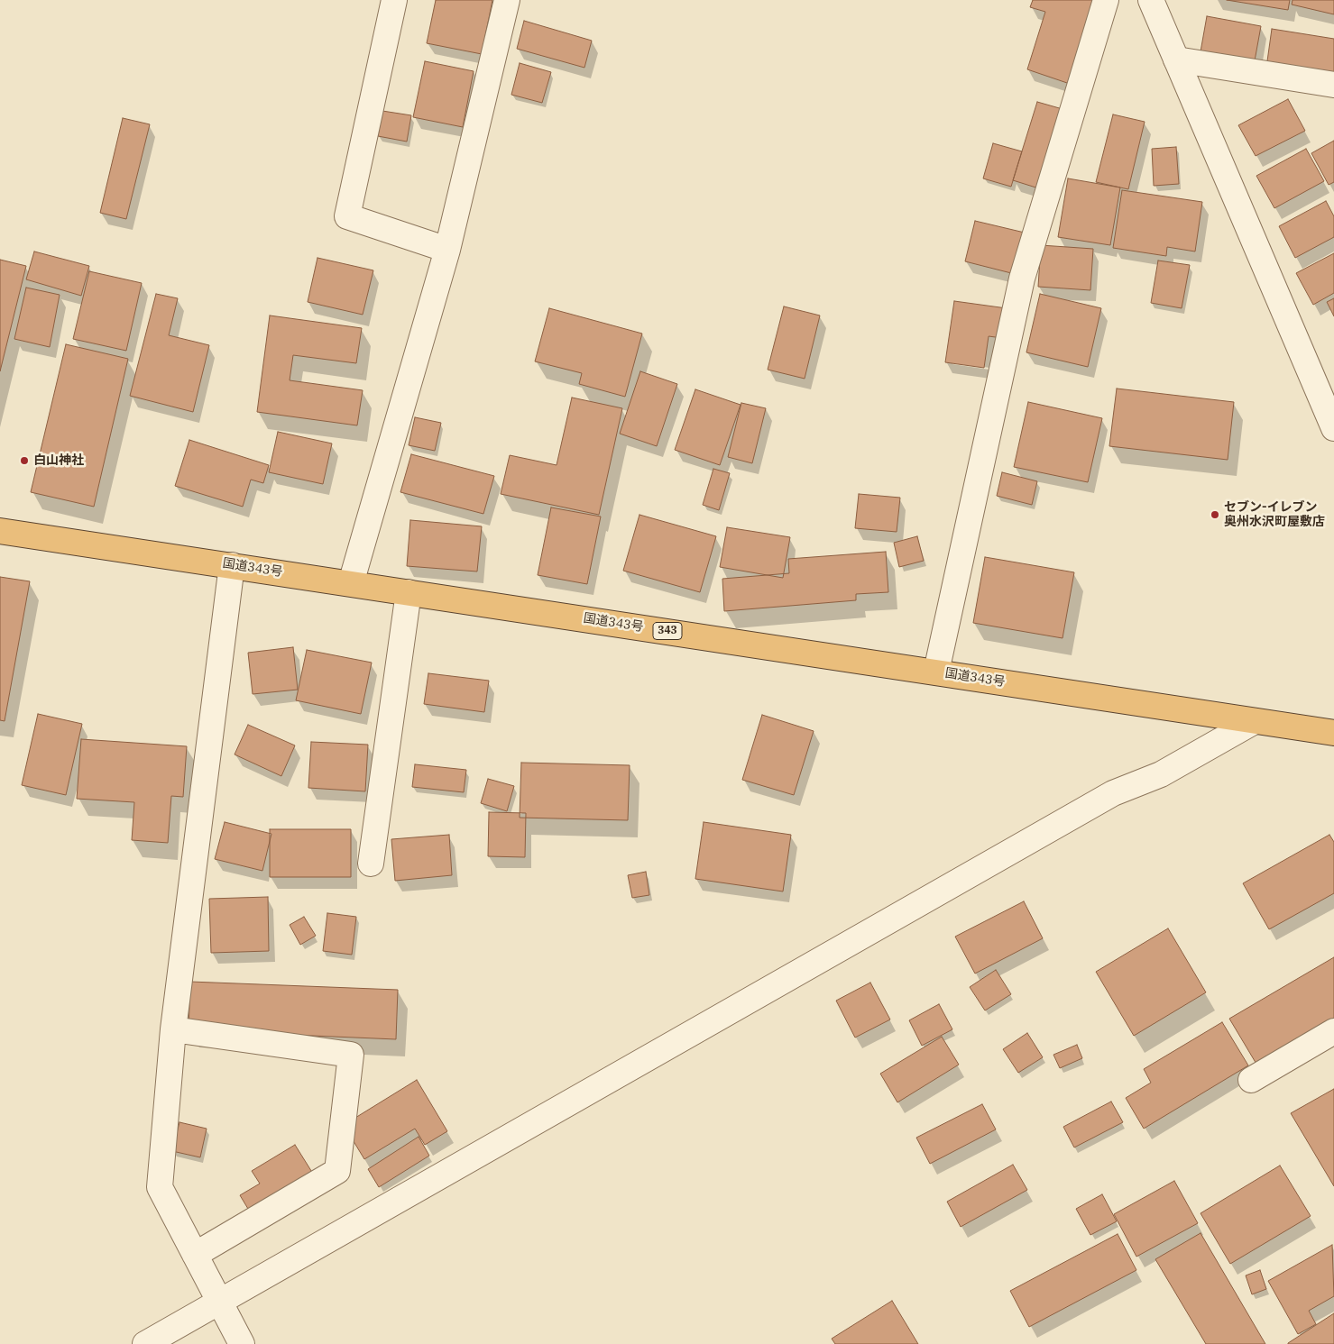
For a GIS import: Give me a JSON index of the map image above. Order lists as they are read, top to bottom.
{
  "streets": {
    "highway": ["国道343号", "343"]
  },
  "places": ["白山神社", "セブン-イレブン 奥州水沢町屋敷店"]
}
